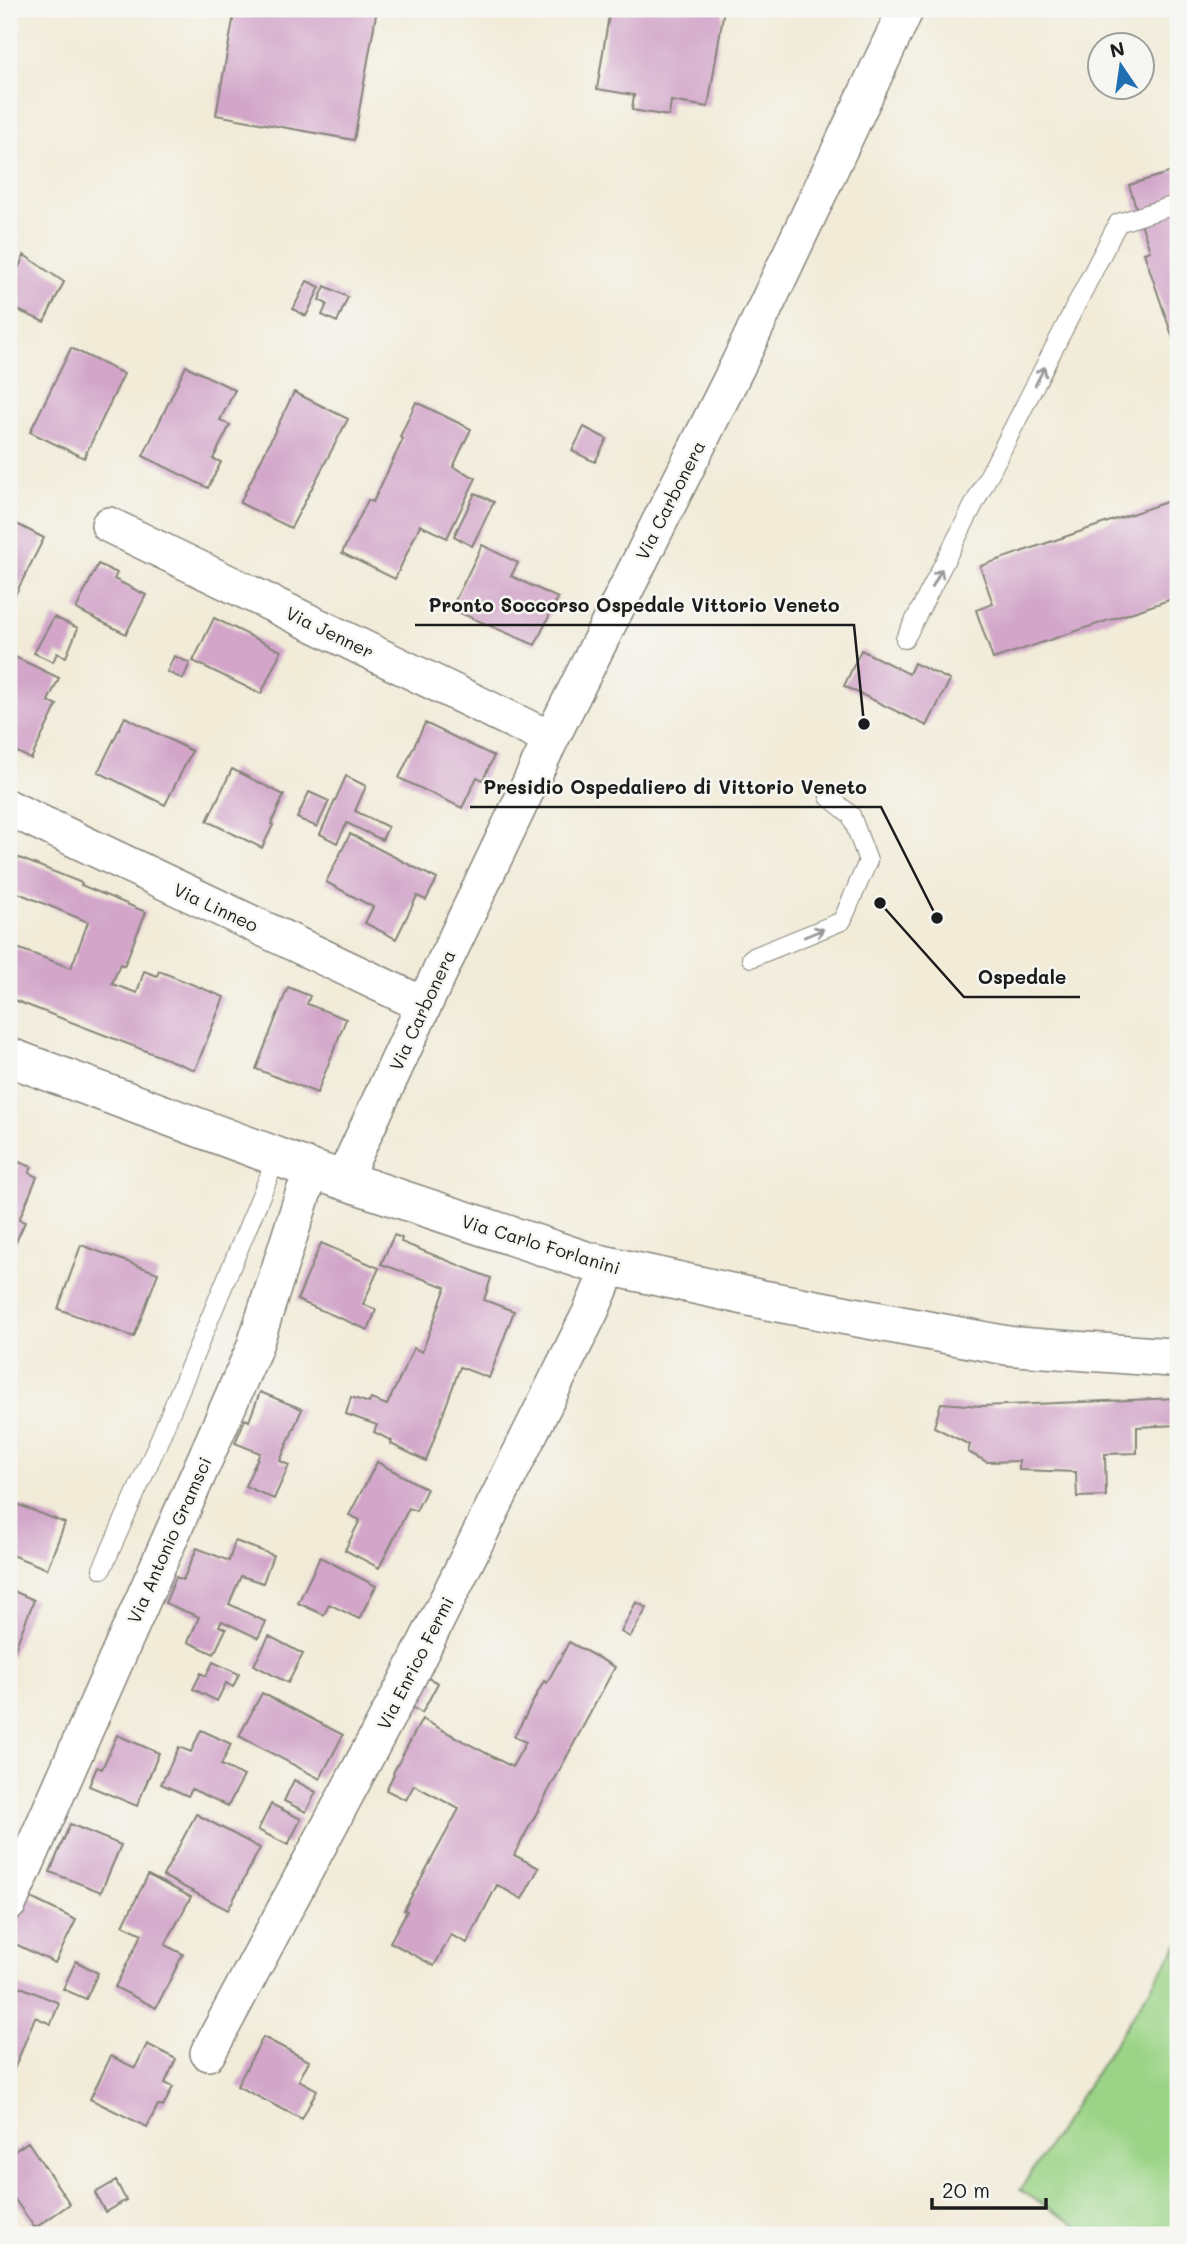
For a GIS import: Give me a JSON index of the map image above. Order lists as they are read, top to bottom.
{
  "streets": {
    "street": [
      "Via Carbonera",
      "Via Jenner",
      "Via Linneo",
      "Via Carlo Forlanini",
      "Via Antonio Gramsci",
      "Via Enrico Fermi"
    ]
  },
  "crossings": [
    ["Via Carbonera", "Via Jenner"],
    ["Via Carbonera", "Via Linneo"],
    ["Via Carbonera", "Via Carlo Forlanini"],
    ["Via Carbonera", "Via Antonio Gramsci"],
    ["Via Carlo Forlanini", "Via Antonio Gramsci"],
    ["Via Carlo Forlanini", "Via Enrico Fermi"]
  ],
  "places": ["Pronto Soccorso Ospedale Vittorio Veneto", "Ospedale", "Presidio Ospedaliero di Vittorio Veneto"],
  "scale_bar": "20 m",
  "north": "top"
}
